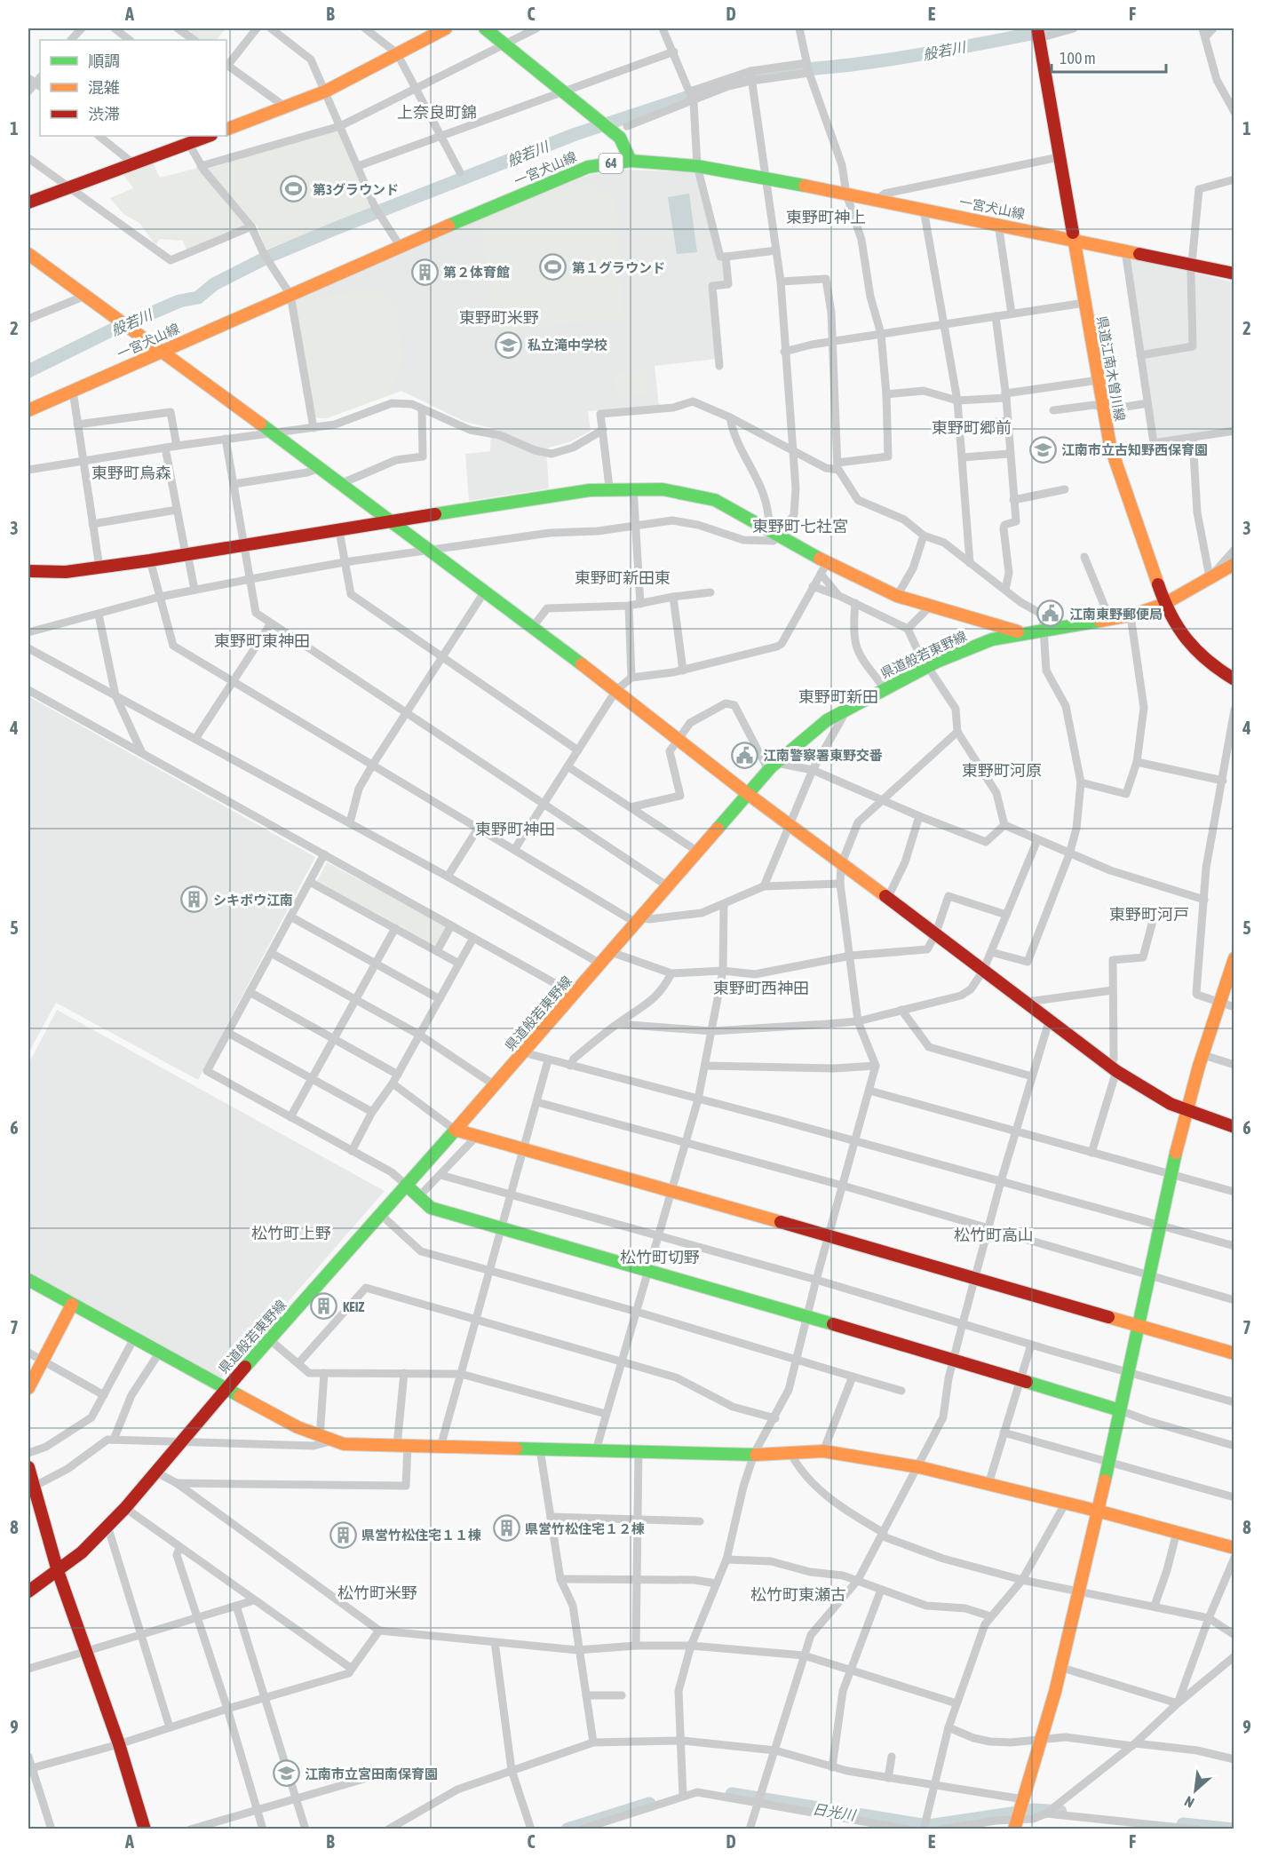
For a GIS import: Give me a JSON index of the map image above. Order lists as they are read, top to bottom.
{
  "streets": {
    "street": [
      "64",
      "一宮犬山線",
      "県道江南木曽川線",
      "県道般若東野線"
    ]
  },
  "crossings": [
    ["一宮犬山線", "県道江南木曽川線"],
    ["県道江南木曽川線", "県道般若東野線"]
  ],
  "districts": [
    "上奈良町錦",
    "東野町神上",
    "東野町米野",
    "東野町郷前",
    "東野町烏森",
    "東野町七社宮",
    "東野町新田東",
    "東野町東神田",
    "東野町新田",
    "東野町河原",
    "東野町神田",
    "東野町河戸",
    "東野町西神田",
    "松竹町上野",
    "松竹町高山",
    "松竹町切野",
    "松竹町米野",
    "松竹町東瀬古"
  ],
  "water": ["般若川", "日光川"],
  "places": {
    "sports": ["第3グラウンド", "第１グラウンド"],
    "building": [
      "第２体育館",
      "シキボウ江南",
      "KEIZ",
      "県営竹松住宅１２棟",
      "県営竹松住宅１１棟"
    ],
    "school or university": ["私立滝中学校", "江南市立古知野西保育園", "江南市立宮田南保育園"],
    "public building": ["江南東野郵便局", "江南警察署東野交番"]
  },
  "legend": ["順調", "混雑", "渋滞"],
  "scale_bar": "100 m",
  "north": "bottom left",
  "grid": {
    "columns": [
      "A",
      "B",
      "C",
      "D",
      "E",
      "F"
    ],
    "rows": [
      "1",
      "2",
      "3",
      "4",
      "5",
      "6",
      "7",
      "8",
      "9"
    ]
  }
}
